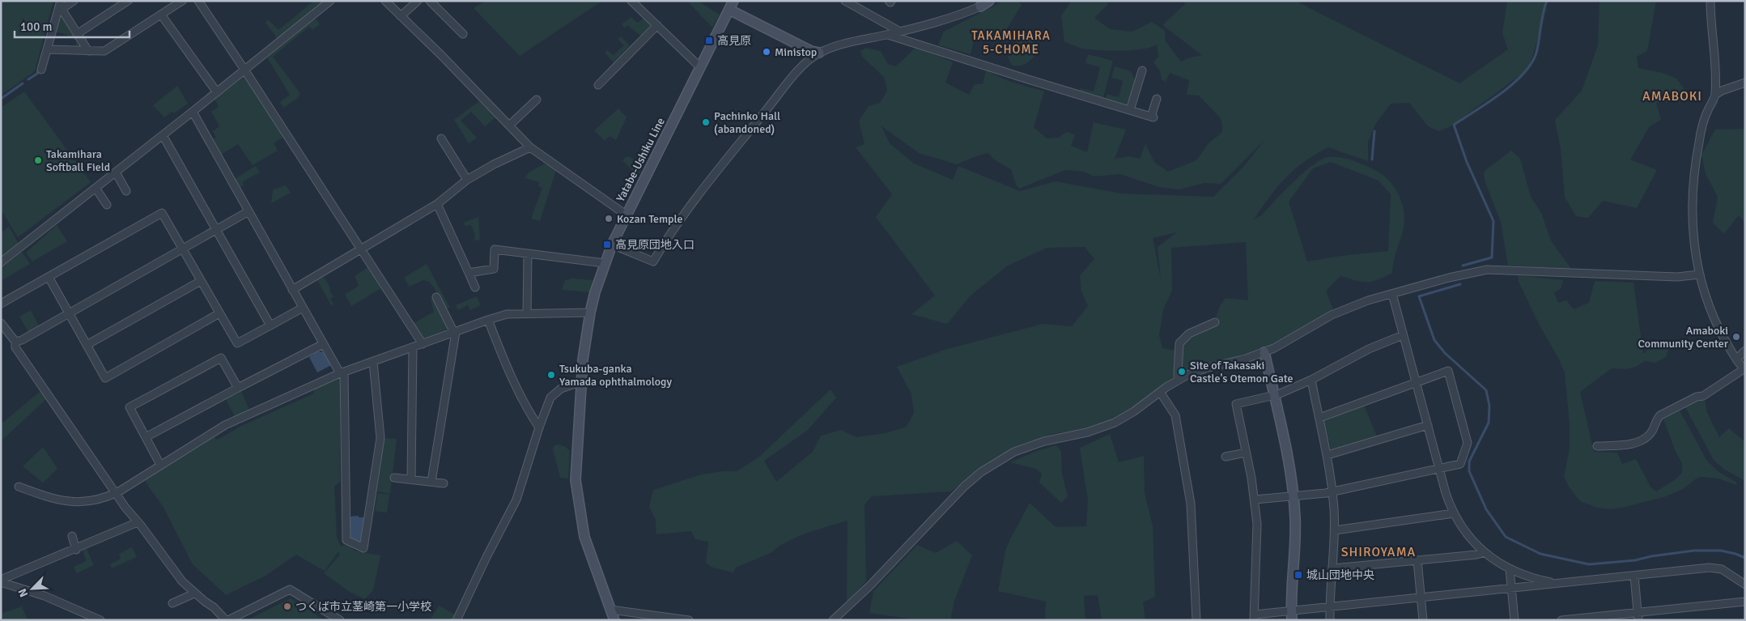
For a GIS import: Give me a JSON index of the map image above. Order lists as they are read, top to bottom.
{
  "streets": {
    "main road": ["Yatabe-Ushiku Line"]
  },
  "districts": ["TAKAMIHARA 5-CHOME", "AMABOKI", "SHIROYAMA"],
  "places": {
    "transit": ["高見原", "高見原団地入口", "城山団地中央"],
    "other": [
      "Ministop",
      "Pachinko Hall (abandoned)",
      "Takamihara Softball Field",
      "Kozan Temple",
      "Amaboki Community Center",
      "Site of Takasaki Castle's Otemon Gate",
      "Tsukuba-ganka Yamada ophthalmology",
      "つくば市立茎崎第一小学校"
    ]
  },
  "scale_bar": "100 m",
  "north": "bottom left"
}
